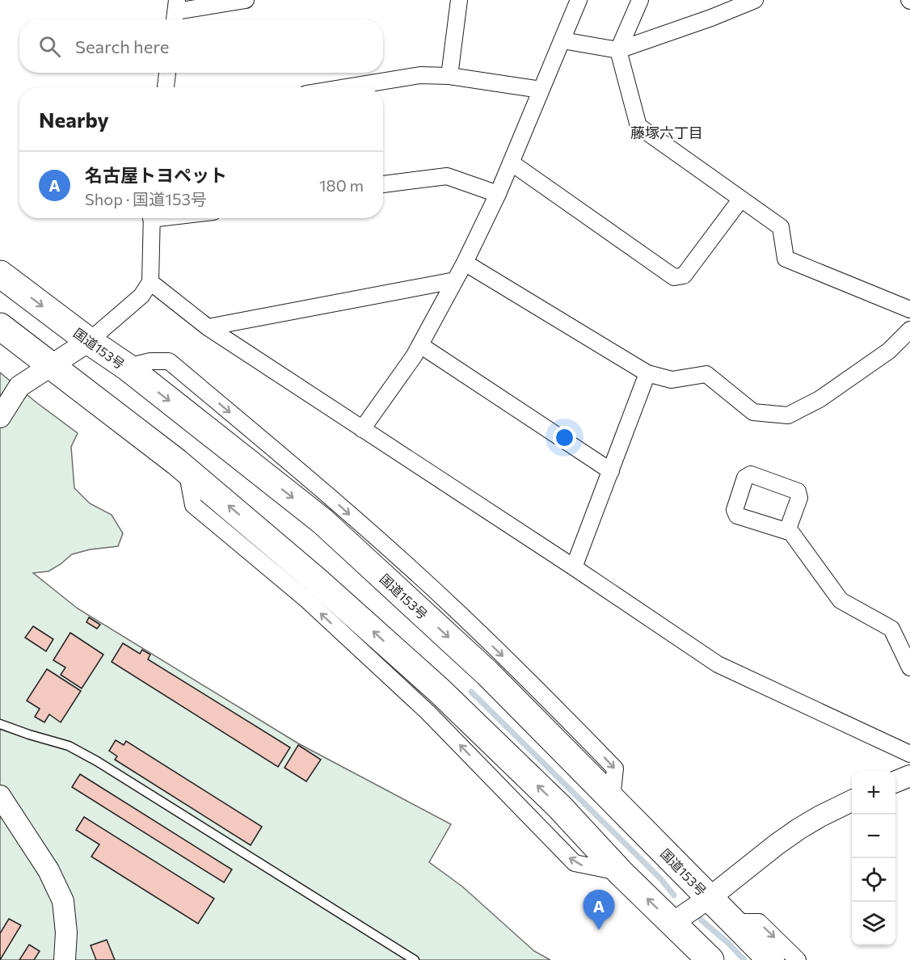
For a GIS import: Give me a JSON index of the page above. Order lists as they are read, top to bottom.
{
  "streets": {
    "highway": ["国道153号"]
  },
  "districts": ["藤塚六丁目"],
  "page": {
    "search": "Search here",
    "heading": "Nearby",
    "list": [
      {
        "mark": "A",
        "name": "名古屋トヨペット",
        "note": "Shop · 国道153号",
        "value": "180 m"
      }
    ],
    "map_buttons": ["+", "−"],
    "pins": "A"
  }
}
